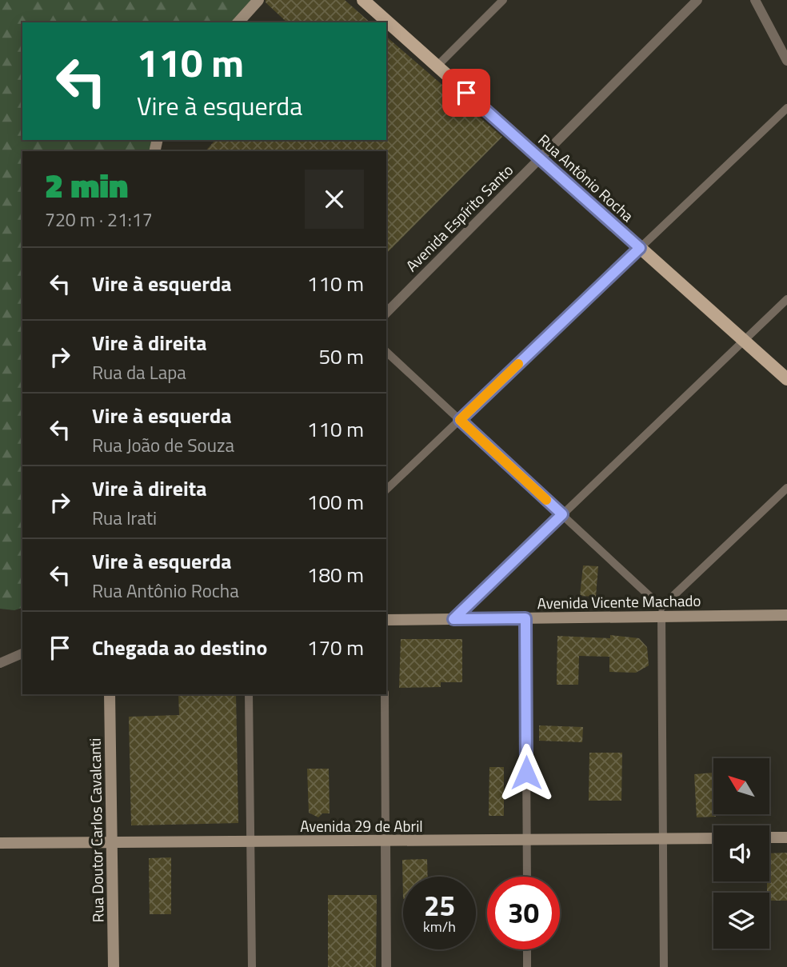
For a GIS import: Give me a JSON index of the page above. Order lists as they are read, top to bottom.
{
  "streets": {
    "main road": [
      "Rua Antônio Rocha",
      "Avenida Vicente Machado",
      "Avenida 29 de Abril",
      "Rua Doutor Carlos Cavalcanti"
    ],
    "street": ["Avenida Espírito Santo"]
  },
  "crossings": [
    ["Rua Antônio Rocha", "Avenida Espírito Santo"],
    ["Avenida 29 de Abril", "Rua Doutor Carlos Cavalcanti"]
  ],
  "north": "top left",
  "page": {
    "turn": ["110 m", "Vire à esquerda"],
    "heading": ["2 min", "720 m · 21:17"],
    "list": [
      {
        "name": "Vire à esquerda",
        "value": "110 m"
      },
      {
        "name": "Vire à direita",
        "note": "Rua da Lapa",
        "value": "50 m"
      },
      {
        "name": "Vire à esquerda",
        "note": "Rua João de Souza",
        "value": "110 m"
      },
      {
        "name": "Vire à direita",
        "note": "Rua Irati",
        "value": "100 m"
      },
      {
        "name": "Vire à esquerda",
        "note": "Rua Antônio Rocha",
        "value": "180 m"
      },
      {
        "name": "Chegada ao destino",
        "value": "170 m"
      }
    ],
    "speed": "25 km/h",
    "limit": "30"
  }
}
